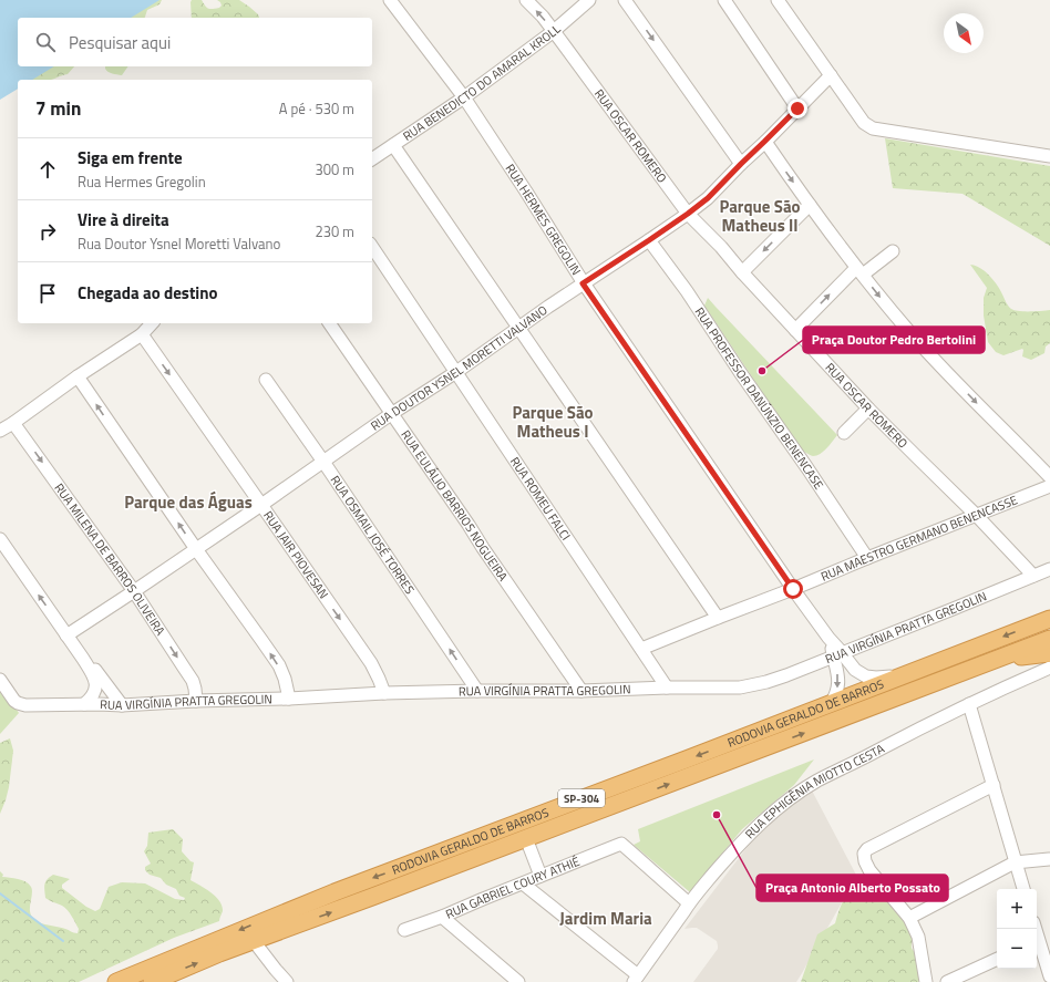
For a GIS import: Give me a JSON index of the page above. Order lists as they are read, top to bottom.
{
  "streets": {
    "highway": ["RODOVIA GERALDO DE BARROS", "SP-304"],
    "street": [
      "RUA BENEDICTO DO AMARAL KROLL",
      "RUA OSCAR ROMERO",
      "RUA HERMES GREGOLIN",
      "RUA DOUTOR YSNEL MORETTI VALVANO",
      "RUA PROFESSOR DANÚNZIO BENENCASE",
      "RUA ROMEU FALCI",
      "RUA EULÁLIO BARRIOS NOGUEIRA",
      "RUA OSMAIL JOSÉ TORRES",
      "RUA MAESTRO GERMANO BENENCASSE",
      "RUA JAIR PIOVESAN",
      "RUA MILENA DE BARROS OLIVEIRA",
      "RUA VIRGÍNIA PRATTA GREGOLIN",
      "RUA EPHIGÊNIA MIOTTO CESTA",
      "RUA GABRIEL COURY ATHIÉ"
    ]
  },
  "crossings": [
    ["RUA BENEDICTO DO AMARAL KROLL", "RUA OSCAR ROMERO"],
    ["RUA BENEDICTO DO AMARAL KROLL", "RUA HERMES GREGOLIN"],
    ["RUA OSCAR ROMERO", "RUA DOUTOR YSNEL MORETTI VALVANO"],
    ["RUA OSCAR ROMERO", "RUA MAESTRO GERMANO BENENCASSE"],
    ["RUA OSCAR ROMERO", "RUA VIRGÍNIA PRATTA GREGOLIN"],
    ["RUA HERMES GREGOLIN", "RUA DOUTOR YSNEL MORETTI VALVANO"],
    ["RUA HERMES GREGOLIN", "RUA MAESTRO GERMANO BENENCASSE"],
    ["RUA HERMES GREGOLIN", "RUA VIRGÍNIA PRATTA GREGOLIN"],
    ["RUA HERMES GREGOLIN", "RODOVIA GERALDO DE BARROS"],
    ["RUA DOUTOR YSNEL MORETTI VALVANO", "RUA PROFESSOR DANÚNZIO BENENCASE"],
    ["RUA DOUTOR YSNEL MORETTI VALVANO", "RUA ROMEU FALCI"],
    ["RUA DOUTOR YSNEL MORETTI VALVANO", "RUA EULÁLIO BARRIOS NOGUEIRA"],
    ["RUA DOUTOR YSNEL MORETTI VALVANO", "RUA OSMAIL JOSÉ TORRES"],
    ["RUA DOUTOR YSNEL MORETTI VALVANO", "RUA JAIR PIOVESAN"],
    ["RUA DOUTOR YSNEL MORETTI VALVANO", "RUA MILENA DE BARROS OLIVEIRA"],
    ["RUA PROFESSOR DANÚNZIO BENENCASE", "RUA MAESTRO GERMANO BENENCASSE"],
    ["RUA ROMEU FALCI", "RUA MAESTRO GERMANO BENENCASSE"],
    ["RUA ROMEU FALCI", "RUA VIRGÍNIA PRATTA GREGOLIN"],
    ["RUA EULÁLIO BARRIOS NOGUEIRA", "RUA VIRGÍNIA PRATTA GREGOLIN"],
    ["RUA OSMAIL JOSÉ TORRES", "RUA VIRGÍNIA PRATTA GREGOLIN"],
    ["RUA JAIR PIOVESAN", "RUA VIRGÍNIA PRATTA GREGOLIN"],
    ["RUA MILENA DE BARROS OLIVEIRA", "RUA VIRGÍNIA PRATTA GREGOLIN"],
    ["RUA EPHIGÊNIA MIOTTO CESTA", "RUA GABRIEL COURY ATHIÉ"]
  ],
  "one_way": ["RUA OSMAIL JOSÉ TORRES"],
  "districts": [
    "Parque São Matheus II",
    "Parque São Matheus I",
    "Parque das Águas",
    "Jardim Maria"
  ],
  "places": ["Praça Doutor Pedro Bertolini", "Praça Antonio Alberto Possato"],
  "north": "bottom right",
  "page": {
    "search": "Pesquisar aqui",
    "heading": ["7 min", "A pé · 530 m"],
    "list": [
      ["Siga em frente", "Rua Hermes Gregolin", "300 m"],
      ["Vire à direita", "Rua Doutor Ysnel Moretti Valvano", "230 m"],
      "Chegada ao destino"
    ],
    "map_buttons": ["+", "−"]
  }
}
